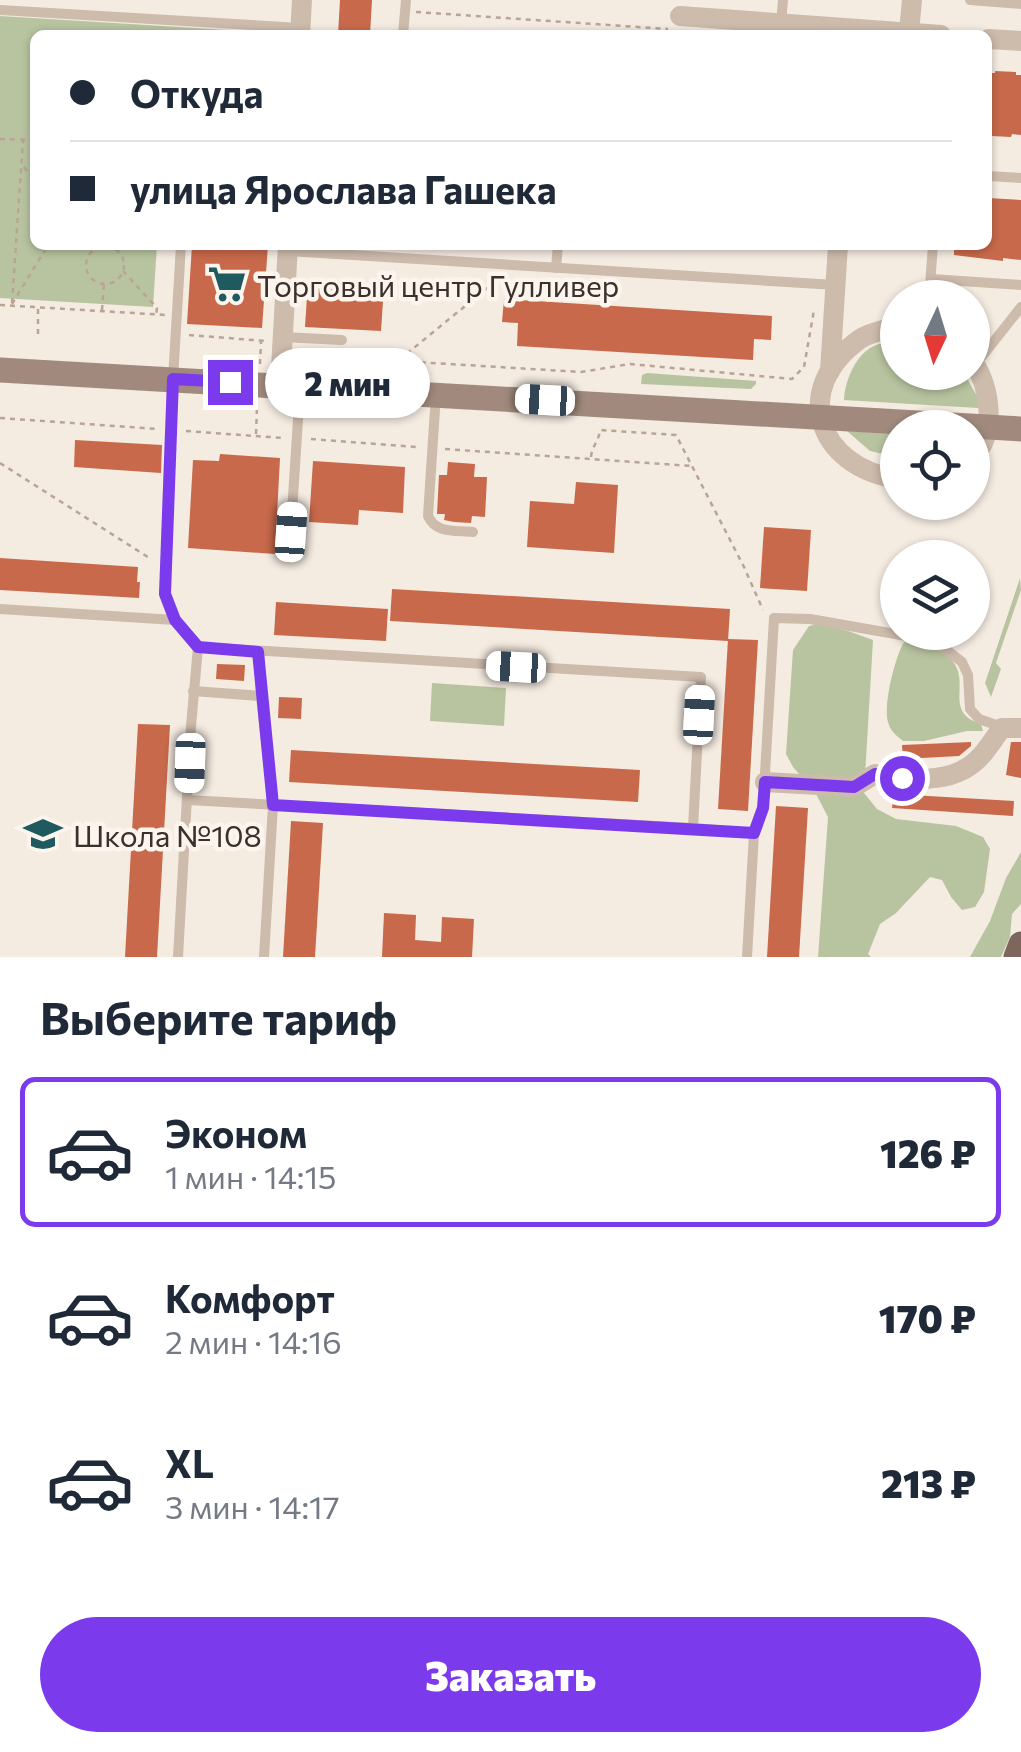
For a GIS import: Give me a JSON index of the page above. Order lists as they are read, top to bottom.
{
  "places": {
    "supermarket": ["Торговый центр Гулливер"],
    "school or university": ["Школа №108"]
  },
  "north": "bottom",
  "page": {
    "banner": ["Откуда", "улица Ярослава Гашека"],
    "bubble": "2 мин",
    "heading": "Выберите тариф",
    "list": [
      {
        "name": "Эконом",
        "note": "1 мин · 14:15",
        "value": "126 ₽"
      },
      {
        "name": "Комфорт",
        "note": "2 мин · 14:16",
        "value": "170 ₽"
      },
      {
        "name": "XL",
        "note": "3 мин · 14:17",
        "value": "213 ₽"
      }
    ],
    "buttons": "Заказать"
  }
}
